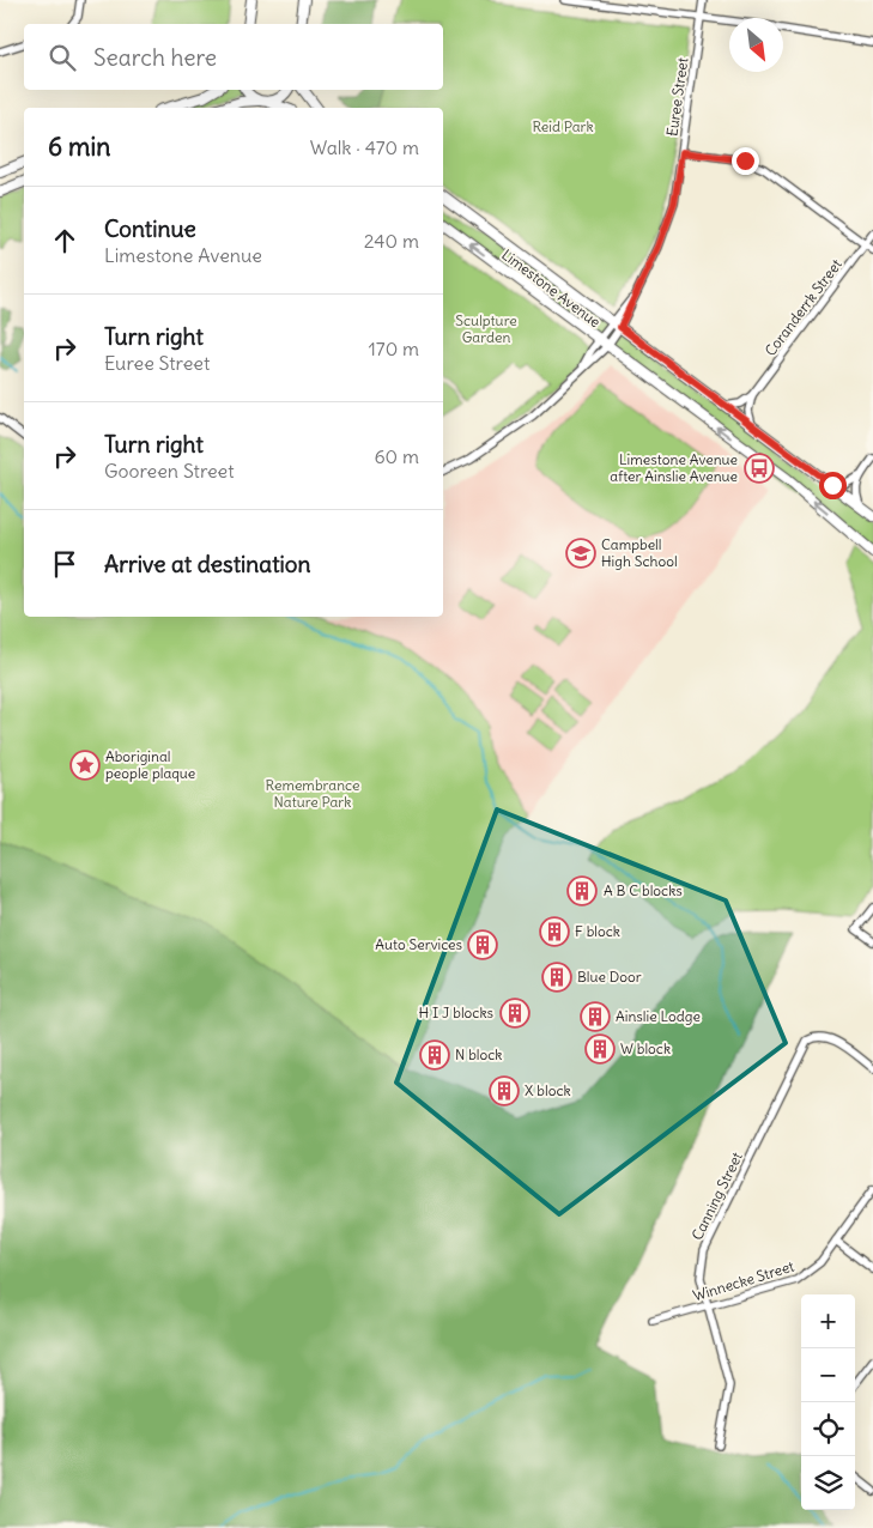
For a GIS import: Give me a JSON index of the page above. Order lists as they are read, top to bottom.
{
  "streets": {
    "main road": ["Limestone Avenue"],
    "street": [
      "Euree Street",
      "Coranderrk Street",
      "Canning Street",
      "Winnecke Street"
    ]
  },
  "crossings": [
    ["Euree Street", "Limestone Avenue"],
    ["Canning Street", "Winnecke Street"]
  ],
  "parks": ["Reid Park", "Sculpture Garden", "Remembrance Nature Park"],
  "places": {
    "bus stop": ["Limestone Avenue after Ainslie Avenue"],
    "school or university": ["Campbell High School"],
    "place": ["Aboriginal people plaque"],
    "building": [
      "A B C blocks",
      "F block",
      "Auto Services",
      "Blue Door",
      "H I J blocks",
      "Ainslie Lodge",
      "W block",
      "N block",
      "X block"
    ]
  },
  "north": "bottom right",
  "page": {
    "search": "Search here",
    "heading": ["6 min", "Walk · 470 m"],
    "list": [
      ["Continue", "Limestone Avenue", "240 m"],
      ["Turn right", "Euree Street", "170 m"],
      ["Turn right", "Gooreen Street", "60 m"],
      "Arrive at destination"
    ],
    "map_buttons": ["+", "−"]
  }
}
